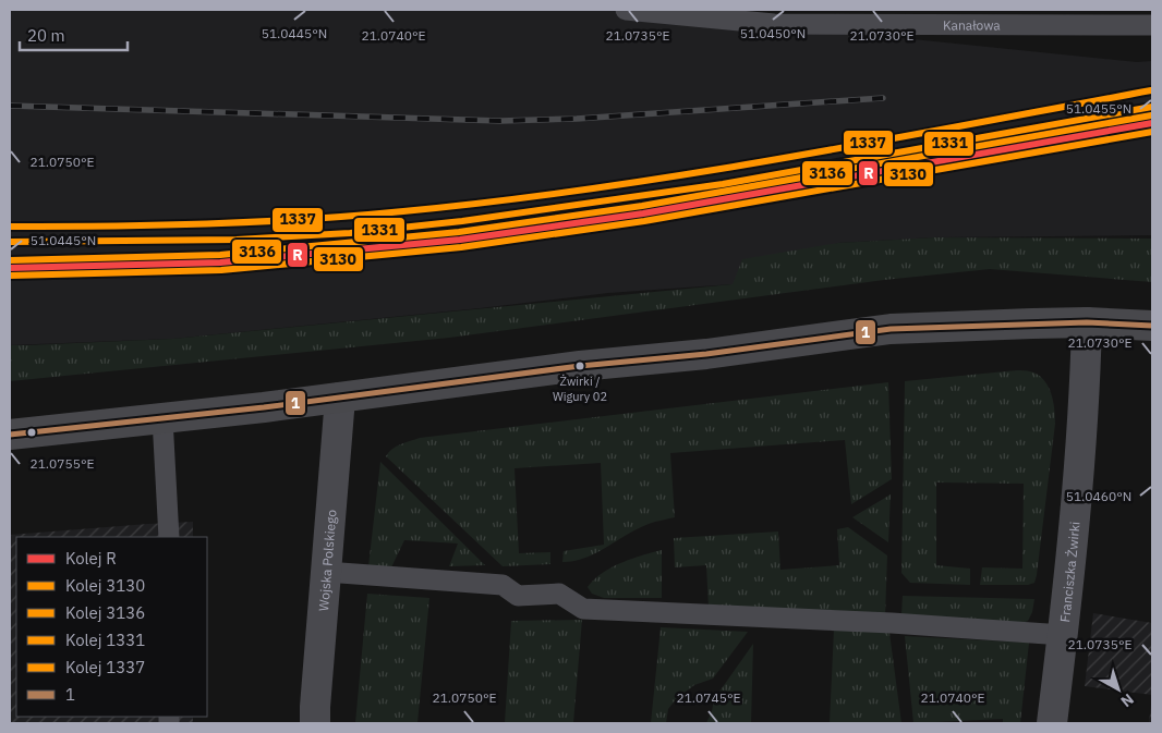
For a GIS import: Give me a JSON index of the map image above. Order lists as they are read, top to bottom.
{
  "streets": {
    "street": ["Wojska Polskiego", "Franciszka Żwirki"],
    "lane": ["Kanałowa"]
  },
  "places": ["Żwirki / Wigury 02"],
  "lines": [
    "rail line 1337",
    "rail line 1331",
    "rail line 3136",
    "rail line R",
    "rail line 3130",
    "transit line 1"
  ],
  "legend": [
    "Kolej R",
    "Kolej 3130",
    "Kolej 3136",
    "Kolej 1331",
    "Kolej 1337",
    "1"
  ],
  "scale_bar": "20 m",
  "north": "bottom right",
  "coordinates": [
    "51.0445°N",
    "51.0450°N",
    "21.0740°E",
    "21.0735°E",
    "21.0730°E",
    "51.0455°N",
    "21.0750°E",
    "21.0755°E",
    "51.0460°N",
    "21.0745°E"
  ]
}
